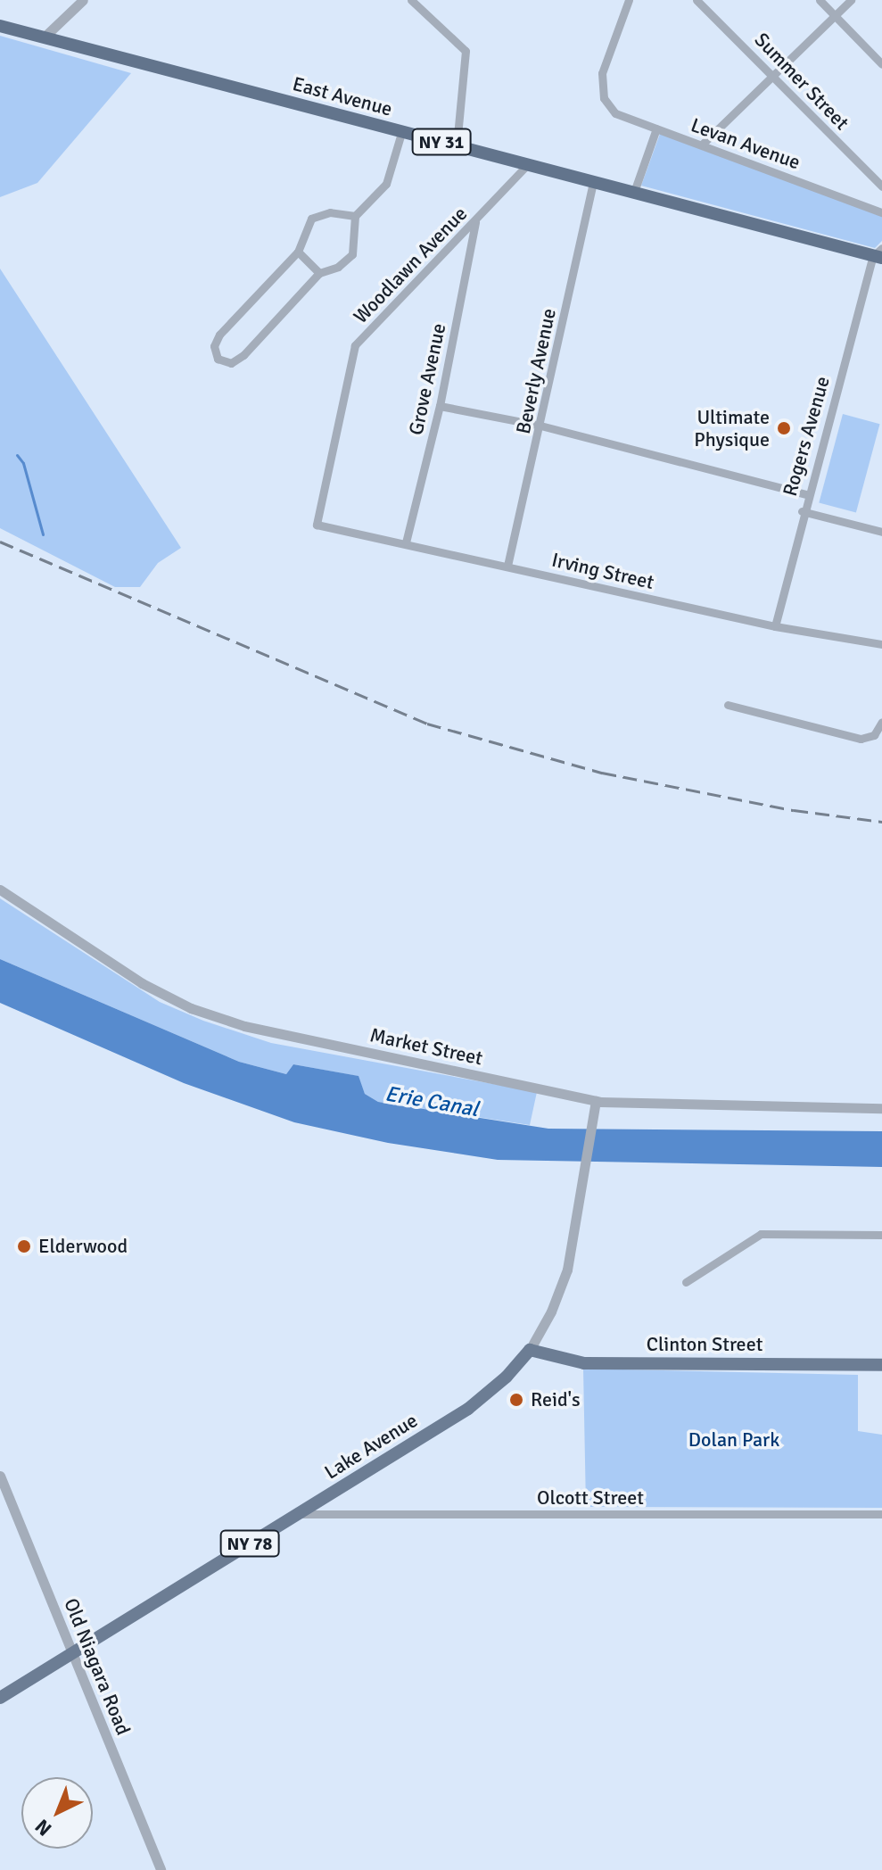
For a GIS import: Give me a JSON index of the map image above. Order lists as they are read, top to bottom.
{
  "streets": {
    "highway": ["East Avenue", "NY 31"],
    "main road": ["Clinton Street", "Lake Avenue", "NY 78"],
    "street": [
      "Summer Street",
      "Levan Avenue",
      "Woodlawn Avenue",
      "Beverly Avenue",
      "Grove Avenue",
      "Rogers Avenue",
      "Irving Street",
      "Market Street",
      "Olcott Street",
      "Old Niagara Road"
    ]
  },
  "crossings": [
    ["East Avenue", "Woodlawn Avenue"],
    ["East Avenue", "Beverly Avenue"],
    ["East Avenue", "Rogers Avenue"],
    ["Woodlawn Avenue", "Grove Avenue"],
    ["Woodlawn Avenue", "Irving Street"],
    ["Beverly Avenue", "Irving Street"],
    ["Grove Avenue", "Irving Street"],
    ["Rogers Avenue", "Irving Street"],
    ["Market Street", "Lake Avenue"],
    ["Clinton Street", "Lake Avenue"],
    ["Lake Avenue", "Olcott Street"],
    ["Lake Avenue", "Old Niagara Road"]
  ],
  "water": ["Erie Canal"],
  "parks": ["Dolan Park"],
  "places": ["Ultimate Physique", "Elderwood", "Reid's"],
  "north": "bottom left"
}
